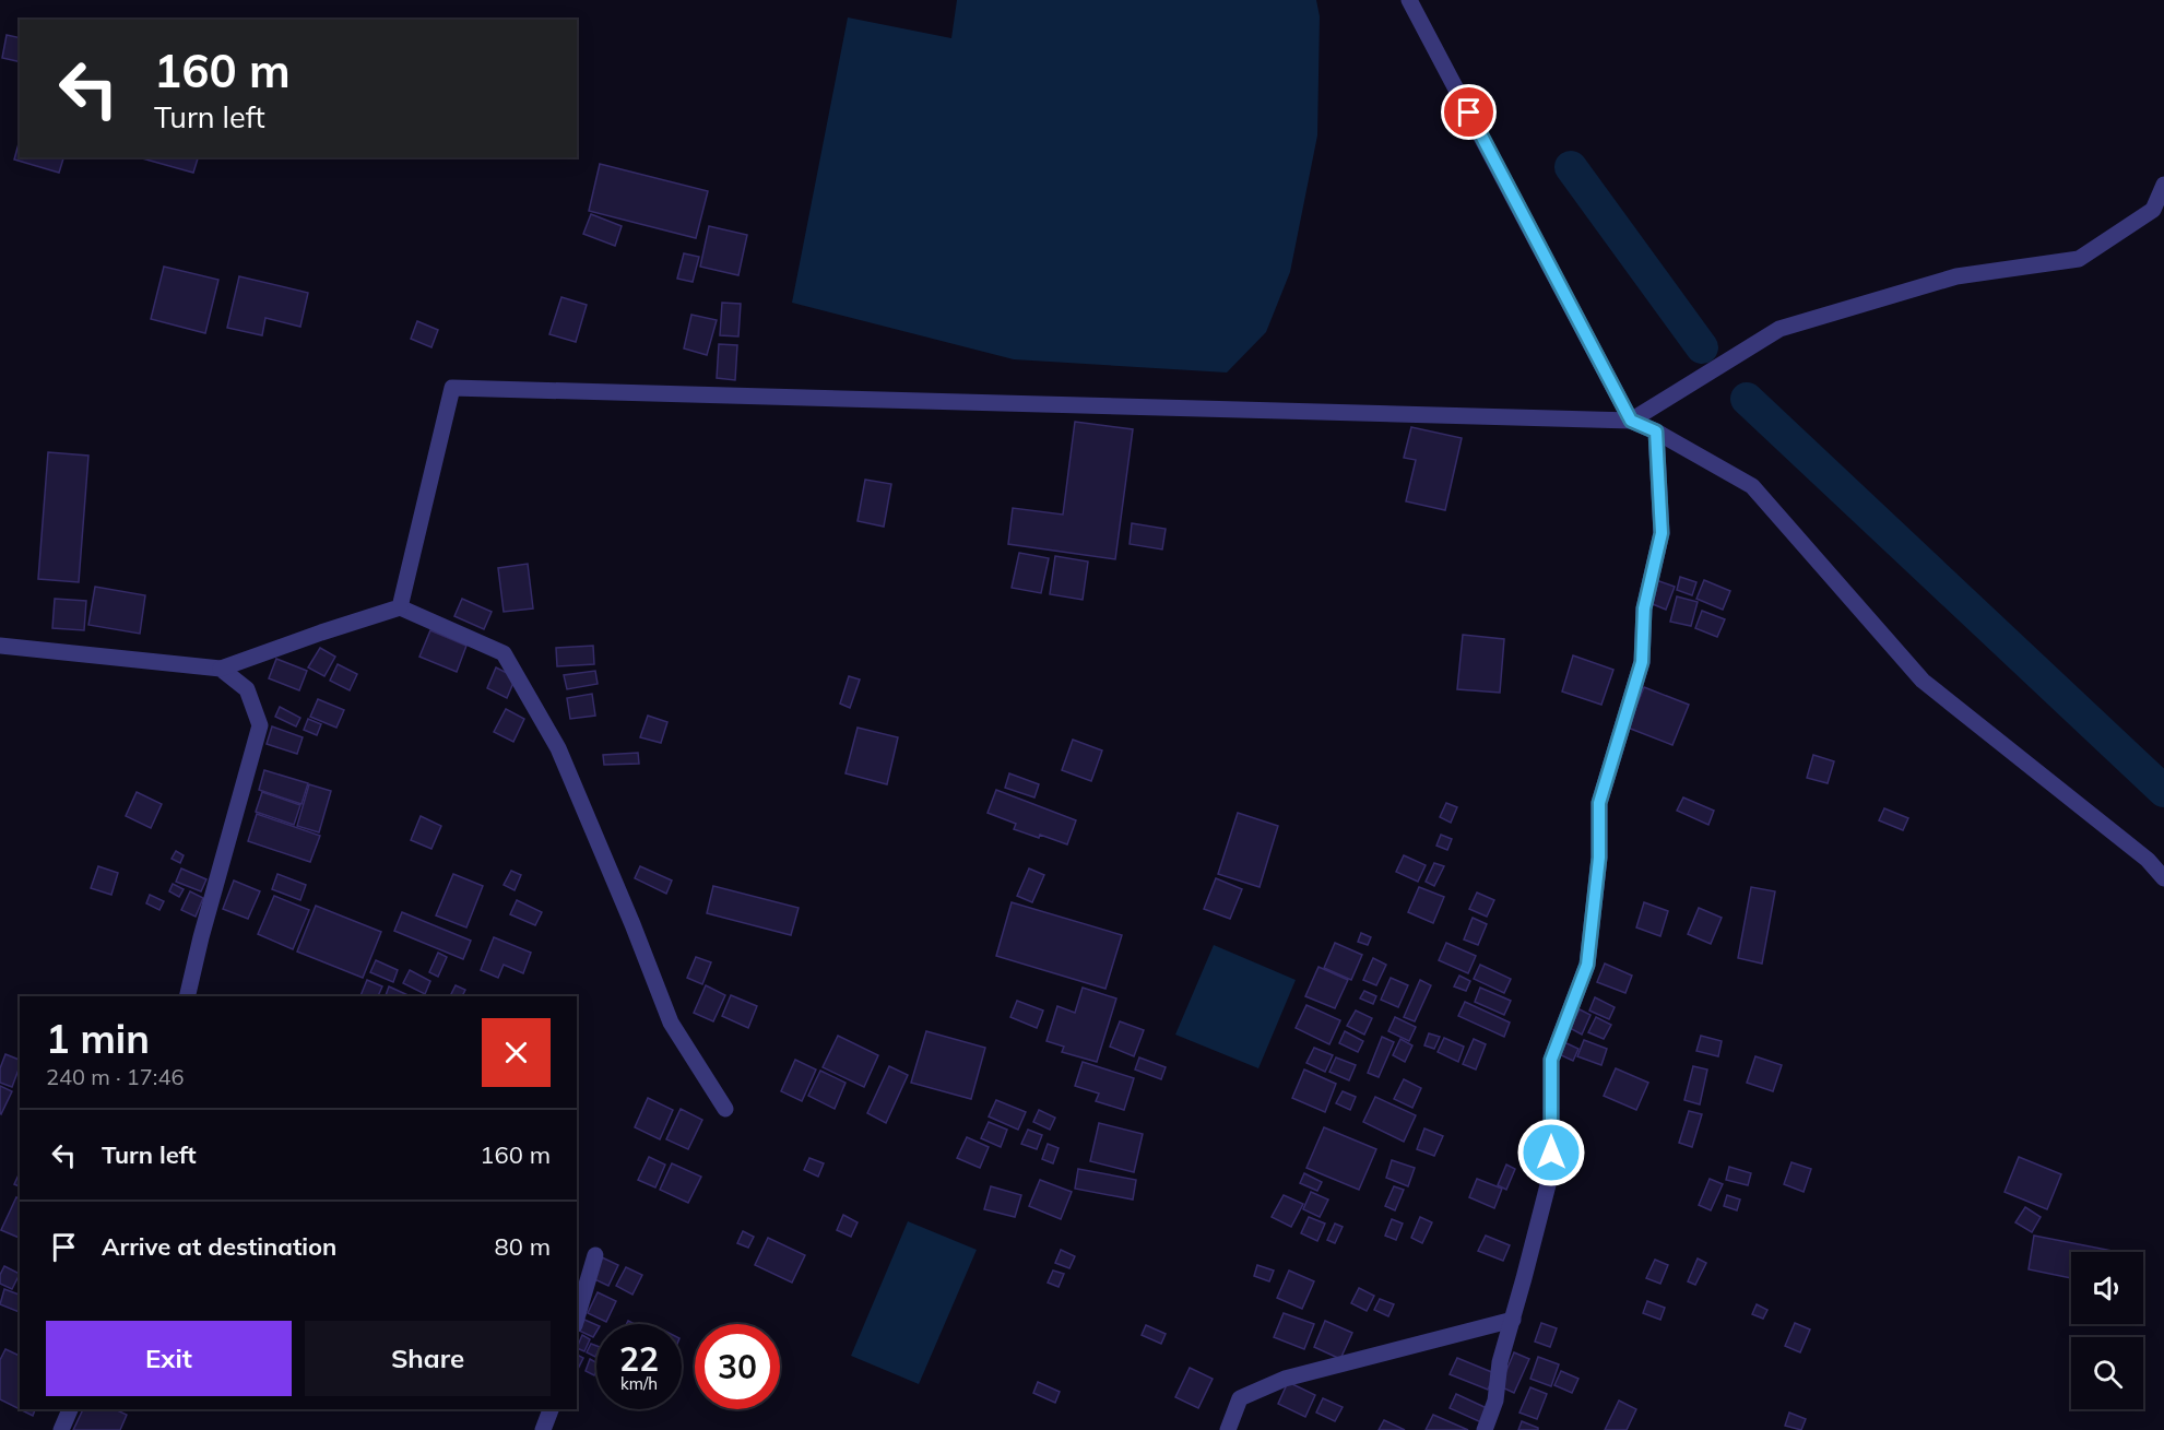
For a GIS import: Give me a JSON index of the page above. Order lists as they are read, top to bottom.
{
  "page": {
    "turn": ["160 m", "Turn left"],
    "heading": ["1 min", "240 m · 17:46"],
    "list": [
      {
        "name": "Turn left",
        "value": "160 m"
      },
      {
        "name": "Arrive at destination",
        "value": "80 m"
      }
    ],
    "buttons": ["Exit", "Share"],
    "speed": "22 km/h",
    "limit": "30"
  }
}
